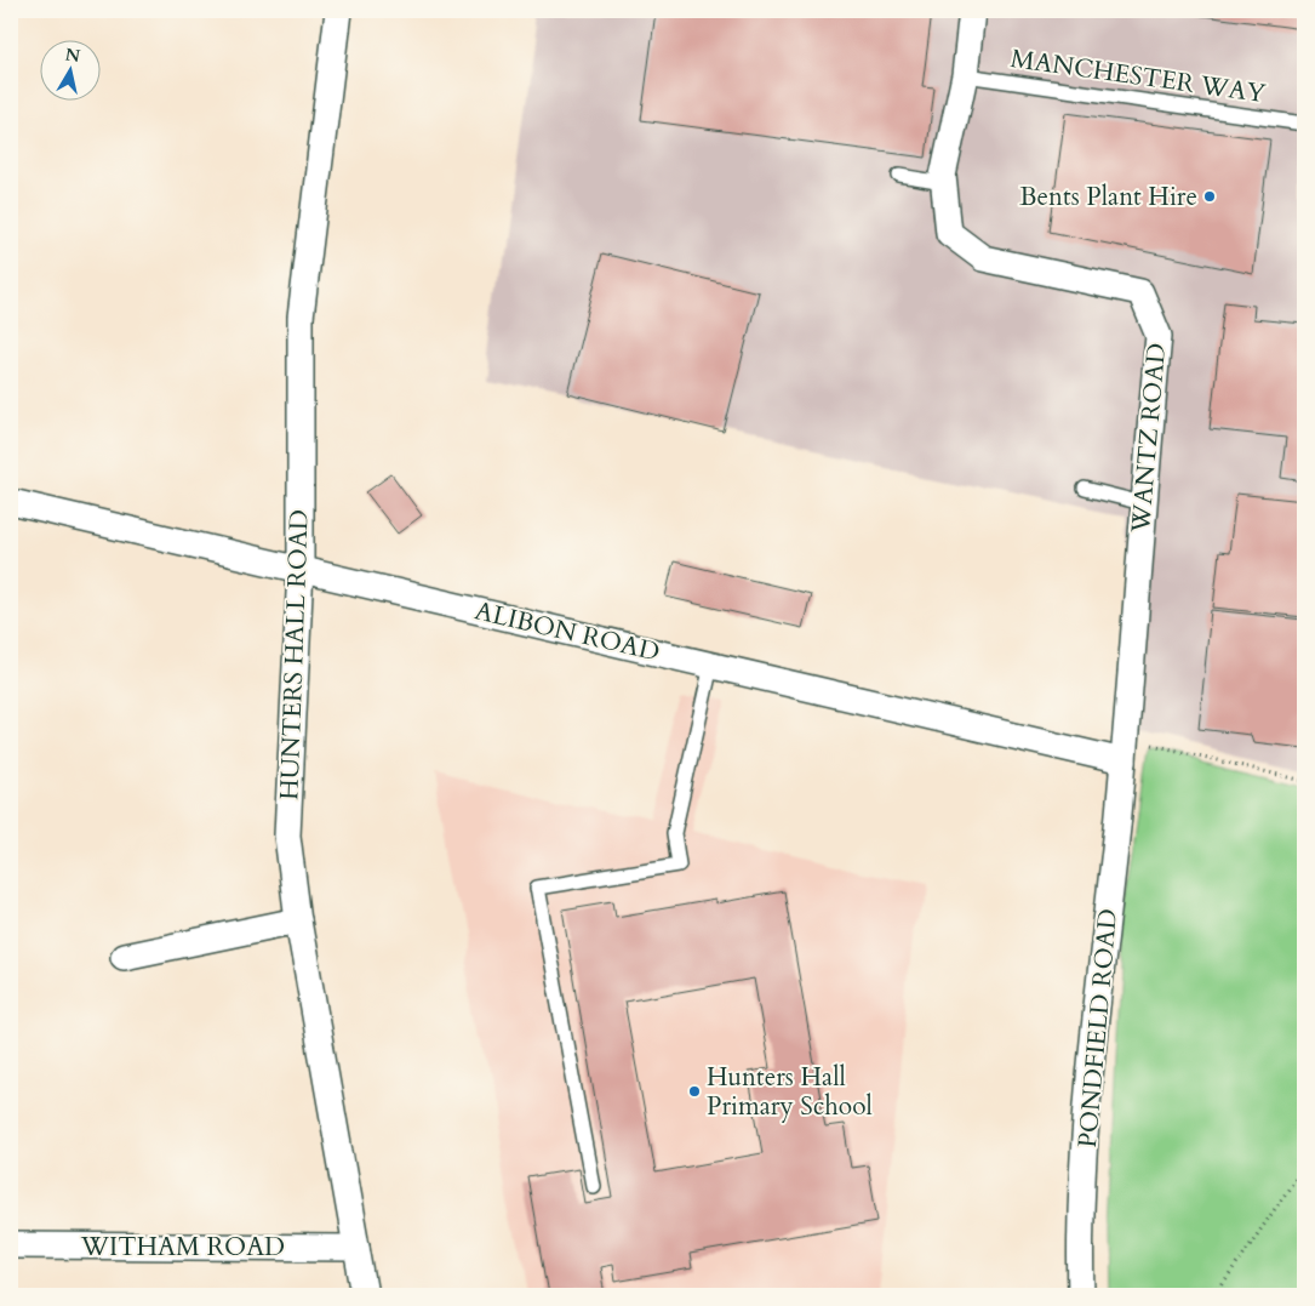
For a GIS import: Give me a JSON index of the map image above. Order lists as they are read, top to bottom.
{
  "streets": {
    "street": [
      "WANTZ ROAD",
      "ALIBON ROAD",
      "HUNTERS HALL ROAD",
      "PONDFIELD ROAD",
      "WITHAM ROAD"
    ],
    "lane": ["MANCHESTER WAY"]
  },
  "crossings": [
    ["MANCHESTER WAY", "WANTZ ROAD"],
    ["WANTZ ROAD", "ALIBON ROAD"],
    ["WANTZ ROAD", "PONDFIELD ROAD"],
    ["ALIBON ROAD", "HUNTERS HALL ROAD"],
    ["ALIBON ROAD", "PONDFIELD ROAD"],
    ["HUNTERS HALL ROAD", "WITHAM ROAD"]
  ],
  "places": ["Bents Plant Hire", "Hunters Hall Primary School"],
  "north": "top"
}
